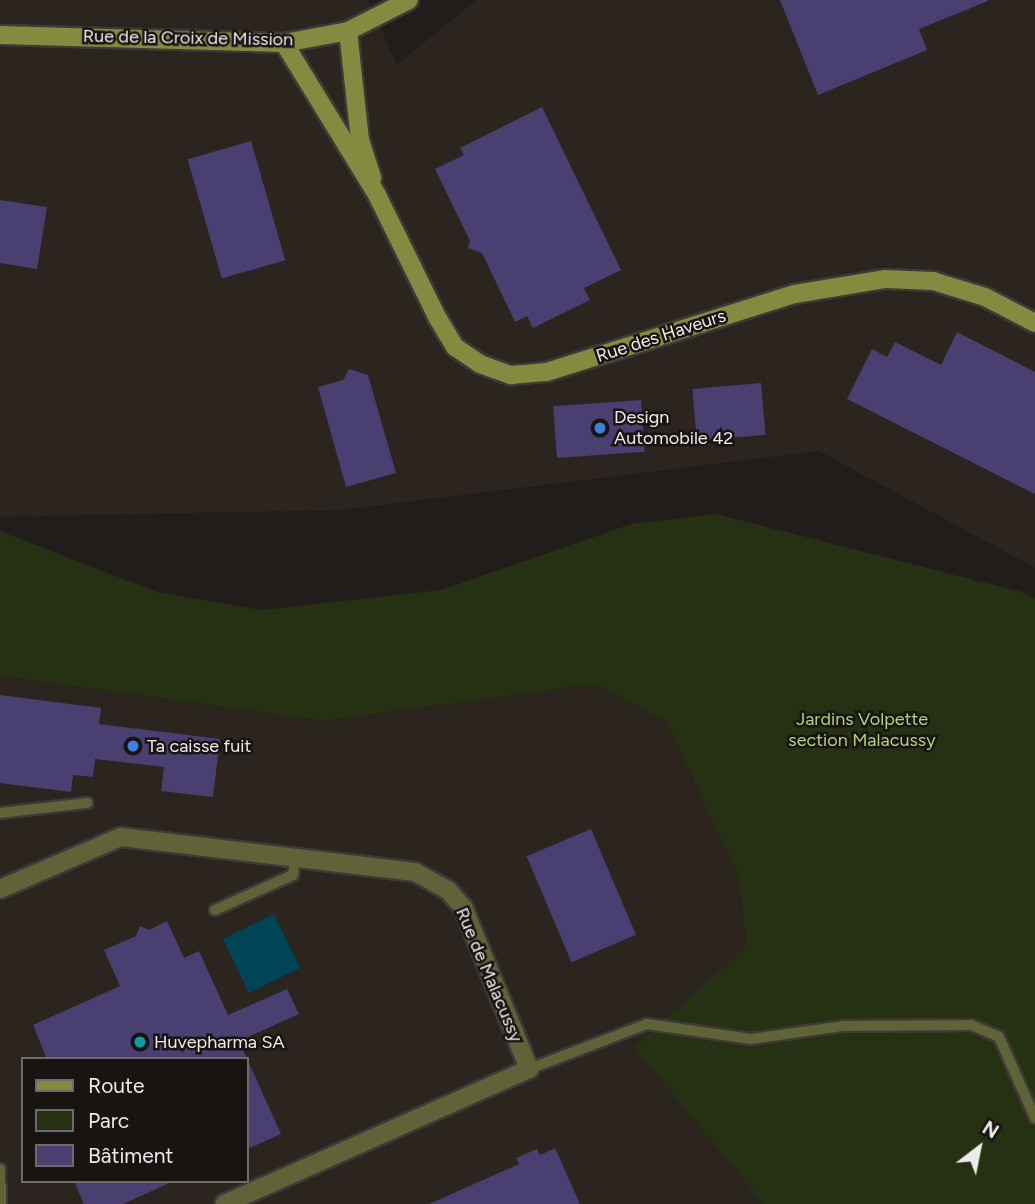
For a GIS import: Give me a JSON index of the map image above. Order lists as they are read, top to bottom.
{
  "streets": {
    "street": ["Rue de la Croix de Mission", "Rue des Haveurs", "Rue de Malacussy"]
  },
  "crossings": [
    ["Rue de la Croix de Mission", "Rue des Haveurs"]
  ],
  "parks": ["Jardins Volpette section Malacussy"],
  "places": ["Design Automobile 42", "Ta caisse fuit", "Huvepharma SA"],
  "legend": ["Route", "Parc", "Bâtiment"],
  "north": "top right"
}
